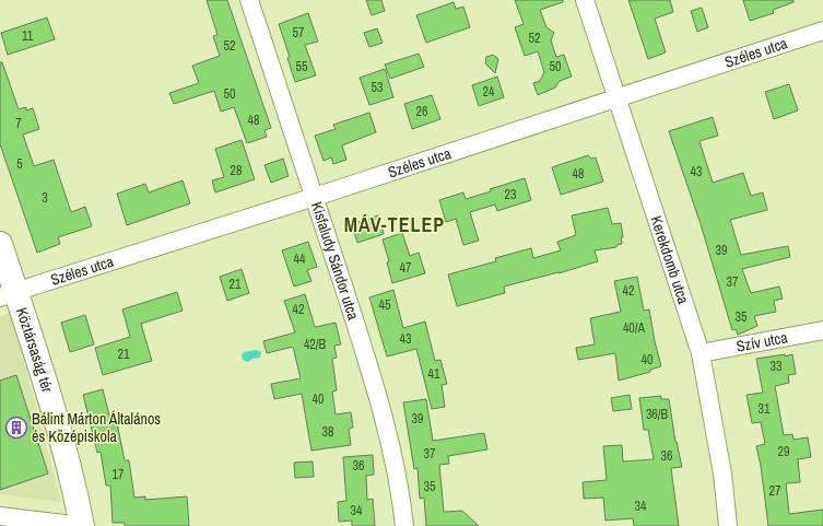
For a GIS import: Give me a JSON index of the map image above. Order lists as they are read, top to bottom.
{
  "streets": {
    "street": [
      "Széles utca",
      "Kisfaludy Sándor utca",
      "Kerekdomb utca",
      "Szív utca",
      "Köztársaság tér"
    ]
  },
  "crossings": [
    ["Széles utca", "Kisfaludy Sándor utca"],
    ["Széles utca", "Kerekdomb utca"],
    ["Széles utca", "Köztársaság tér"],
    ["Kerekdomb utca", "Szív utca"]
  ],
  "districts": ["MÁV-TELEP"],
  "places": {
    "building": ["Bálint Márton Általános és Középiskola"]
  },
  "house_numbers": [
    "57",
    "11",
    "52",
    "52",
    "55",
    "50",
    "53",
    "24",
    "50",
    "26",
    "48",
    "7",
    "5",
    "28",
    "43",
    "48",
    "23",
    "3",
    "39",
    "44",
    "47",
    "37",
    "21",
    "42",
    "45",
    "42",
    "35",
    "40/A",
    "43",
    "42/B",
    "21",
    "40",
    "33",
    "41",
    "40",
    "31",
    "36/B",
    "39",
    "38",
    "29",
    "37",
    "36",
    "36",
    "17",
    "35",
    "27",
    "34",
    "34"
  ]
}
